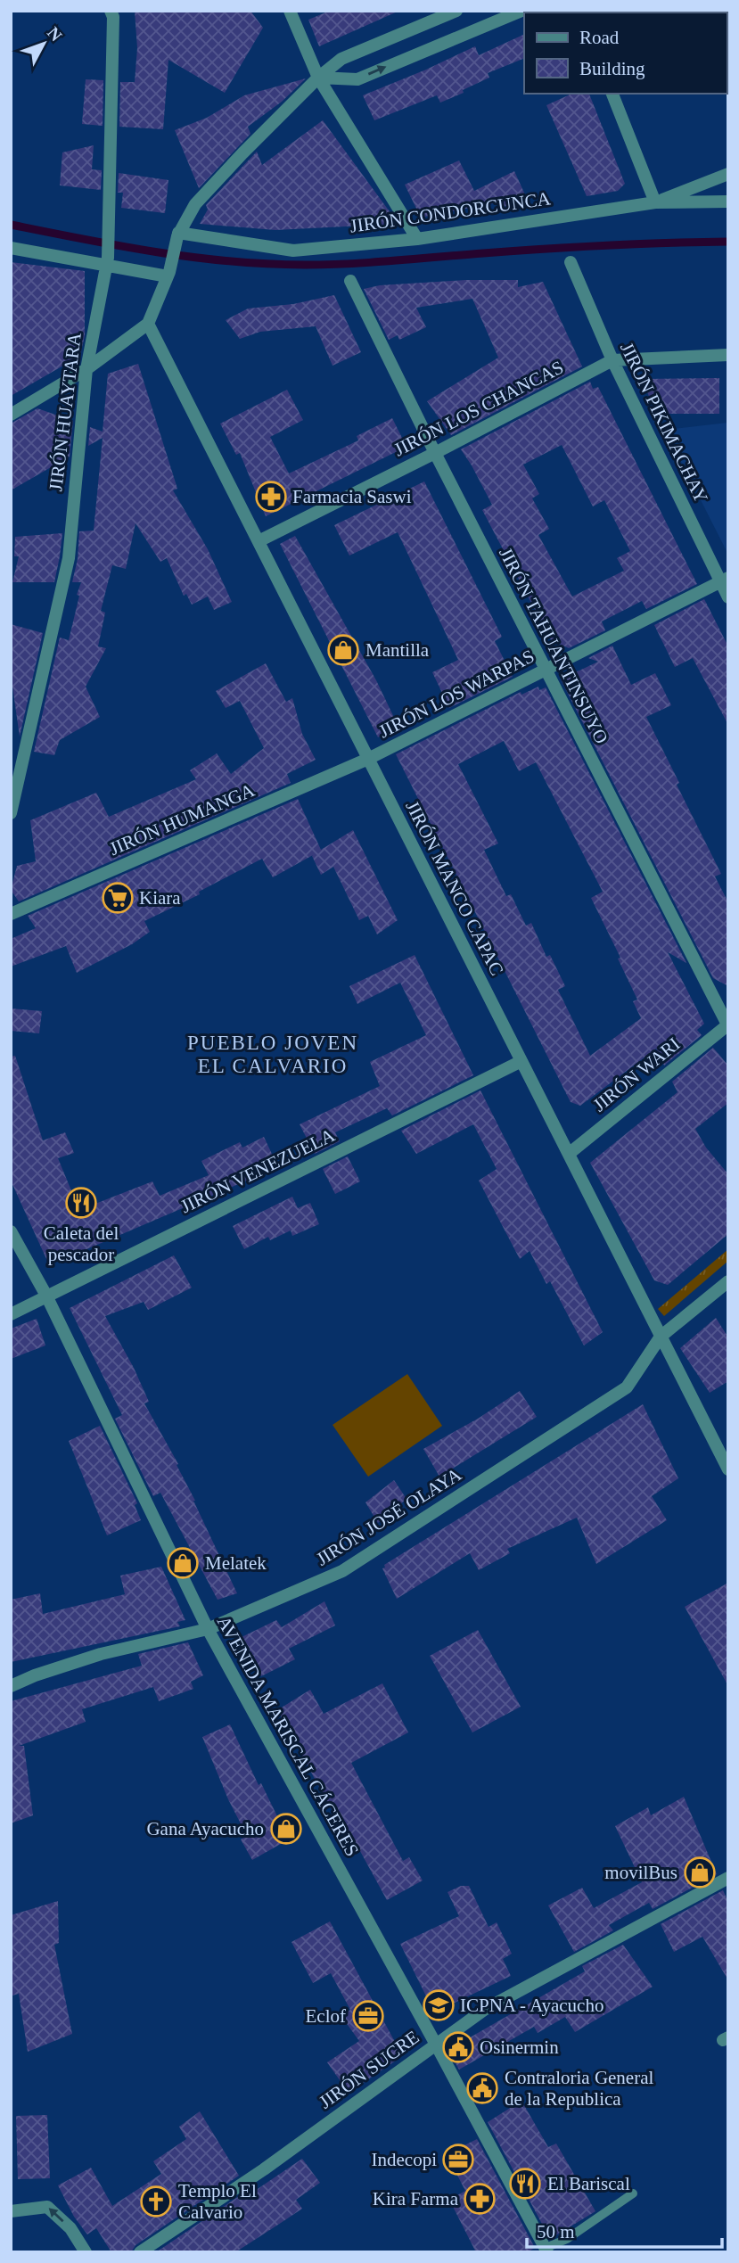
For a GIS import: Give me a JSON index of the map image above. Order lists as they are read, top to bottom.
{
  "streets": {
    "street": [
      "JIRÓN CONDORCUNCA",
      "JIRÓN LOS CHANCAS",
      "JIRÓN HUAYTARA",
      "JIRÓN PIKIMACHAY",
      "JIRÓN TAHUANTINSUYO",
      "JIRÓN LOS WARPAS",
      "JIRÓN HUMANGA",
      "JIRÓN MANCO CAPAC",
      "JIRÓN WARI",
      "JIRÓN VENEZUELA",
      "JIRÓN JOSÉ OLAYA",
      "AVENIDA MARISCAL CÁCERES",
      "JIRÓN SUCRE"
    ]
  },
  "crossings": [
    ["JIRÓN LOS CHANCAS", "JIRÓN PIKIMACHAY"],
    ["JIRÓN LOS CHANCAS", "JIRÓN TAHUANTINSUYO"],
    ["JIRÓN LOS CHANCAS", "JIRÓN MANCO CAPAC"],
    ["JIRÓN PIKIMACHAY", "JIRÓN LOS WARPAS"],
    ["JIRÓN TAHUANTINSUYO", "JIRÓN LOS WARPAS"],
    ["JIRÓN TAHUANTINSUYO", "JIRÓN WARI"],
    ["JIRÓN LOS WARPAS", "JIRÓN HUMANGA"],
    ["JIRÓN LOS WARPAS", "JIRÓN MANCO CAPAC"],
    ["JIRÓN HUMANGA", "JIRÓN MANCO CAPAC"],
    ["JIRÓN MANCO CAPAC", "JIRÓN WARI"],
    ["JIRÓN MANCO CAPAC", "JIRÓN VENEZUELA"],
    ["JIRÓN MANCO CAPAC", "JIRÓN JOSÉ OLAYA"],
    ["JIRÓN VENEZUELA", "AVENIDA MARISCAL CÁCERES"],
    ["JIRÓN JOSÉ OLAYA", "AVENIDA MARISCAL CÁCERES"],
    ["AVENIDA MARISCAL CÁCERES", "JIRÓN SUCRE"]
  ],
  "districts": ["PUEBLO JOVEN EL CALVARIO"],
  "places": {
    "pharmacy": ["Farmacia Saswi", "Kira Farma"],
    "shop": [
      "Mantilla",
      "Melatek",
      "Gana Ayacucho",
      "movilBus"
    ],
    "supermarket": ["Kiara"],
    "restaurant": ["Caleta del pescador", "El Bariscal"],
    "school or university": ["ICPNA - Ayacucho"],
    "office": ["Eclof", "Indecopi"],
    "public building": ["Osinermin", "Contraloria General de la Republica"],
    "church": ["Templo El Calvario"]
  },
  "legend": ["Road", "Building"],
  "scale_bar": "50 m",
  "north": "top right"
}
